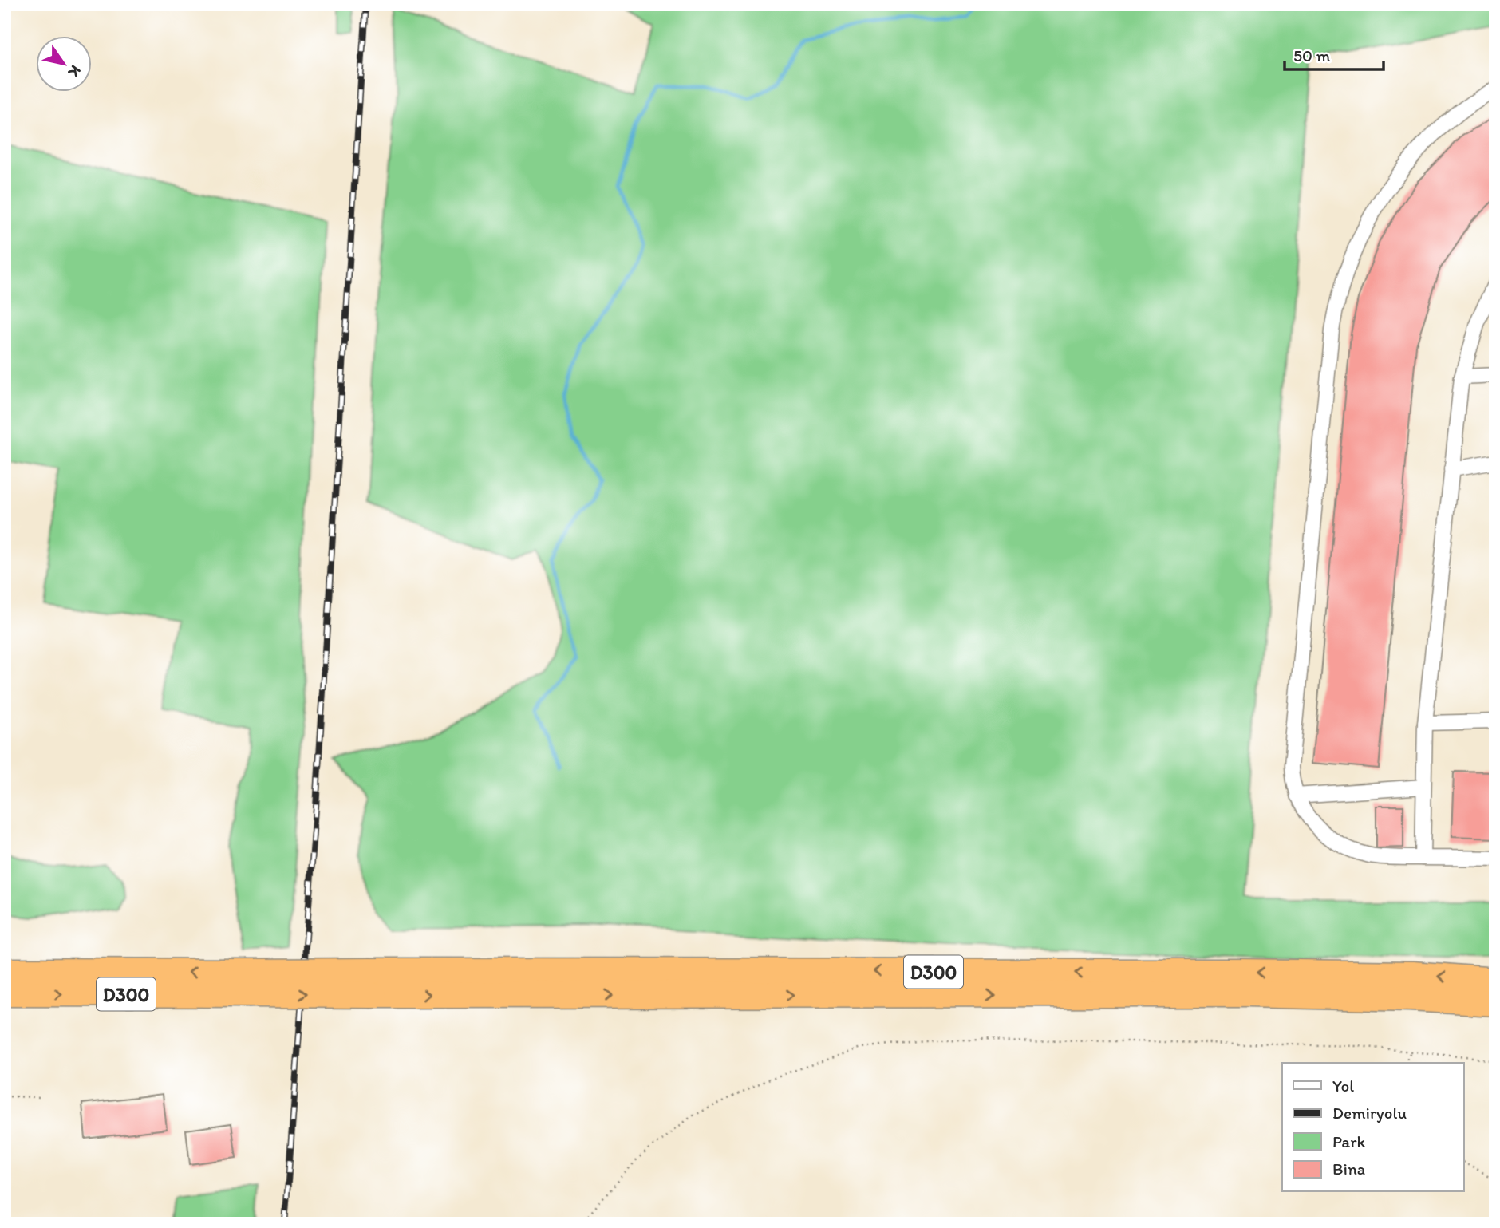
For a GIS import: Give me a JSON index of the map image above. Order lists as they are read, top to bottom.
{
  "streets": {
    "highway": ["D300"]
  },
  "legend": [
    "Yol",
    "Demiryolu",
    "Park",
    "Bina"
  ],
  "scale_bar": "50 m",
  "north": "bottom right"
}
